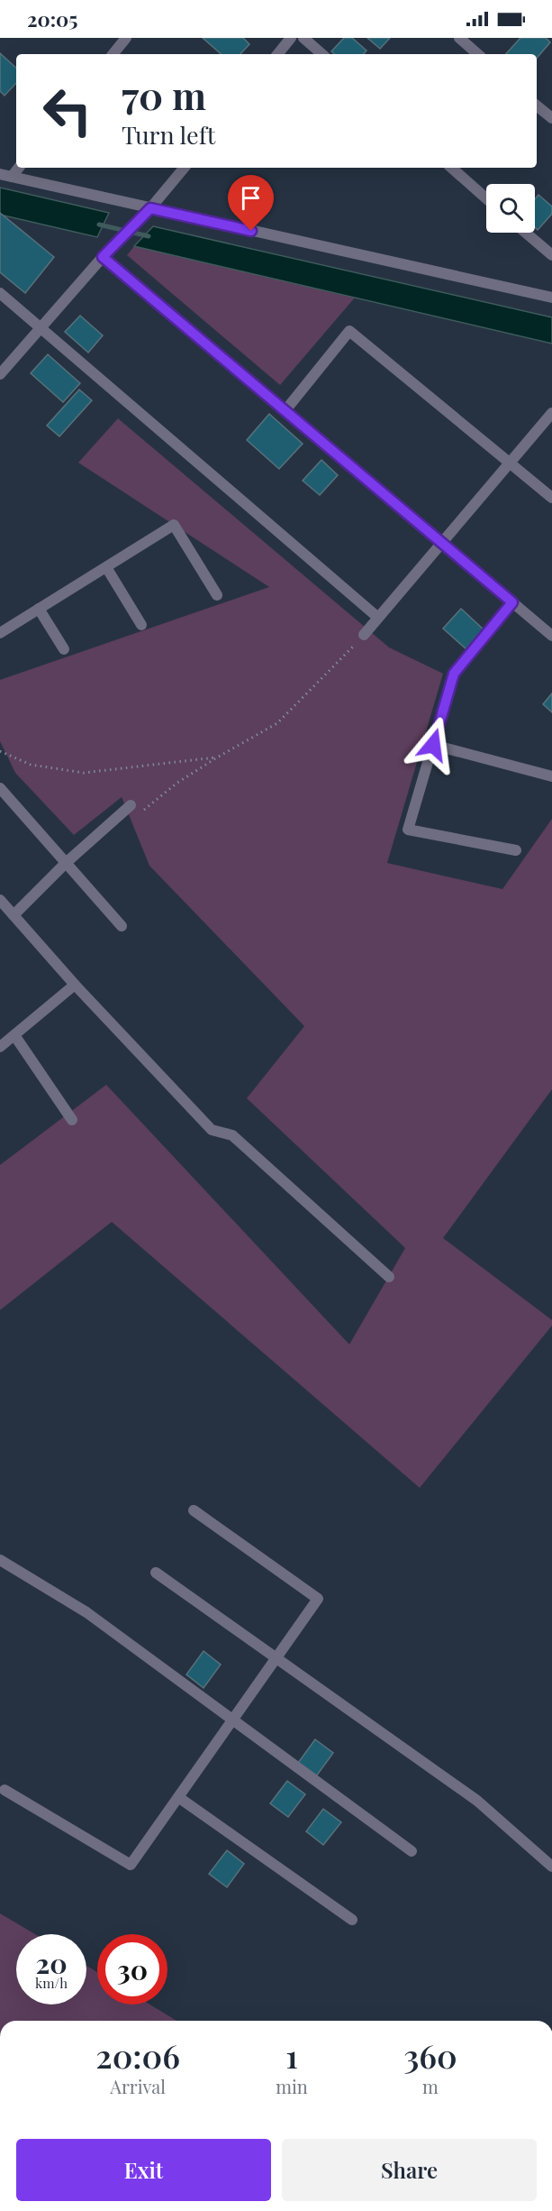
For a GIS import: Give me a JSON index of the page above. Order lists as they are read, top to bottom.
{
  "page": {
    "status": "20:05",
    "turn": ["70 m", "Turn left"],
    "speed": "20 km/h",
    "limit": "30",
    "eta": [
      "20:06",
      "Arrival",
      "1",
      "min",
      "360",
      "m"
    ],
    "buttons": ["Exit", "Share"]
  }
}
